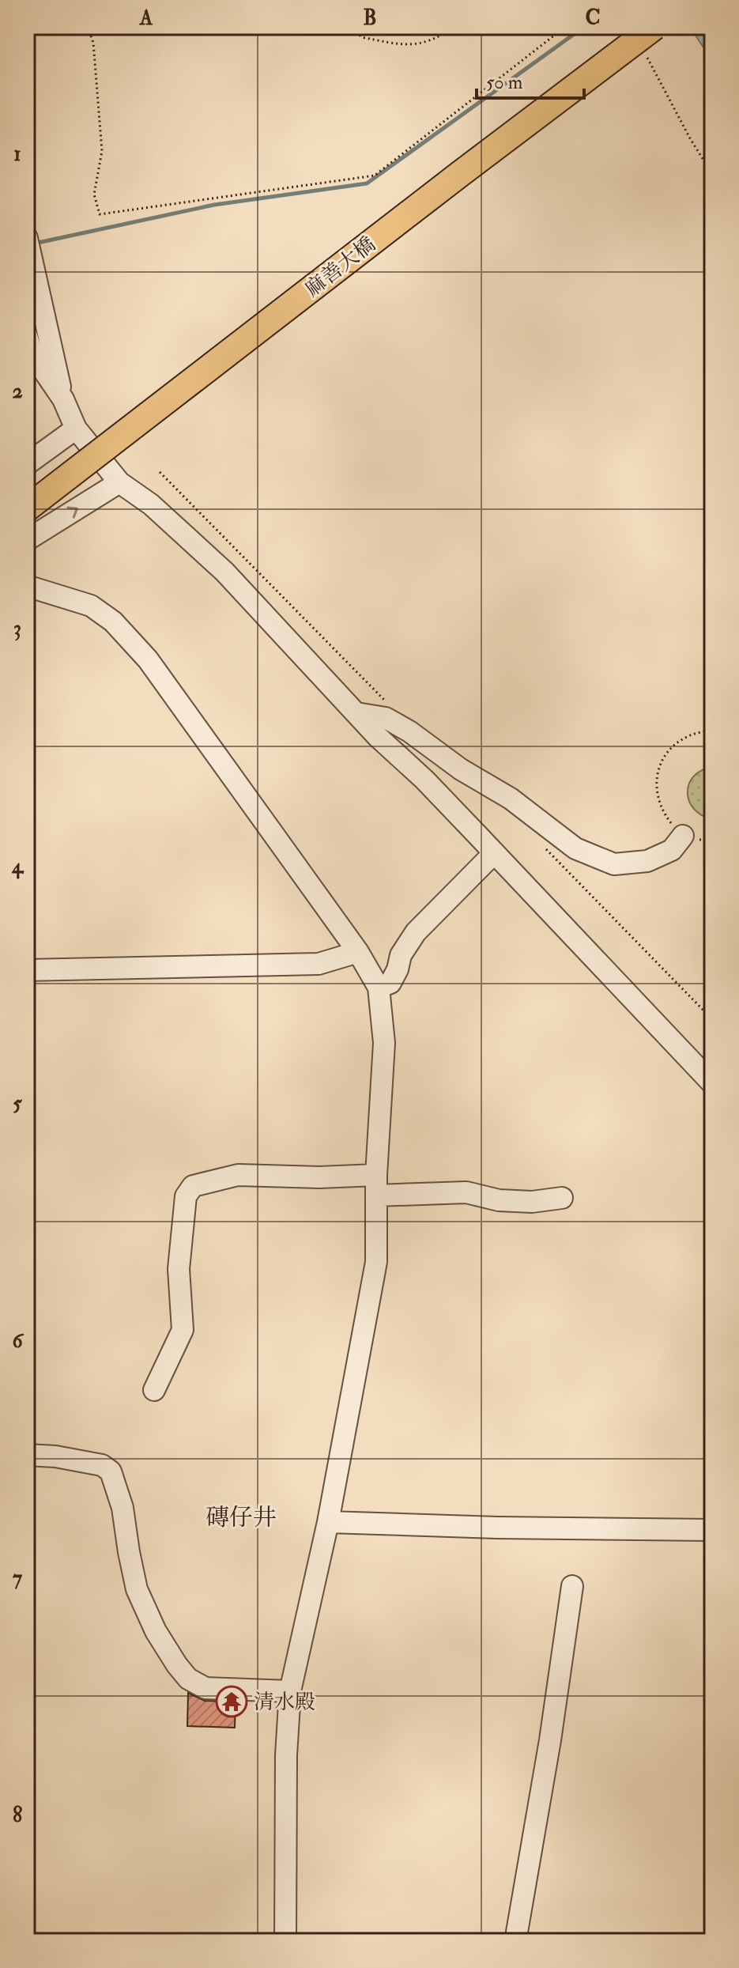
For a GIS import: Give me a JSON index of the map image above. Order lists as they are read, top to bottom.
{
  "streets": {
    "main road": ["麻善大橋"]
  },
  "districts": ["磚仔井"],
  "places": {
    "temple": ["清水殿"]
  },
  "scale_bar": "50 m",
  "grid": {
    "columns": ["A", "B", "C"],
    "rows": [
      "1",
      "2",
      "3",
      "4",
      "5",
      "6",
      "7",
      "8"
    ]
  }
}
